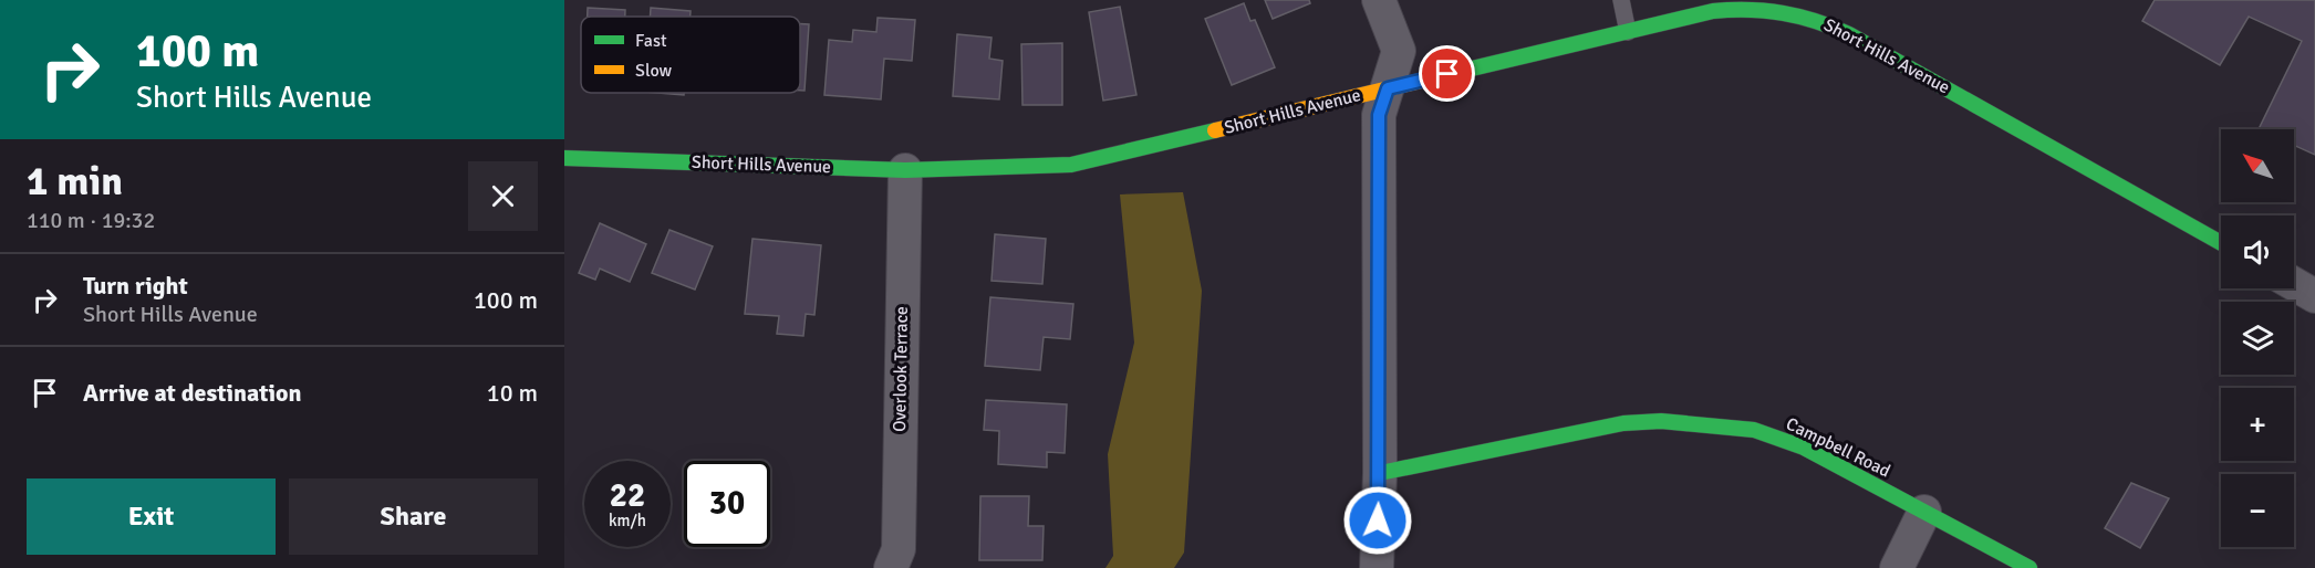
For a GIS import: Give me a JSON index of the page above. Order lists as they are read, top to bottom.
{
  "streets": {
    "street": ["Short Hills Avenue", "Overlook Terrace", "Campbell Road"]
  },
  "crossings": [
    ["Short Hills Avenue", "Overlook Terrace"]
  ],
  "legend": ["Fast", "Slow"],
  "north": "top left",
  "page": {
    "turn": ["100 m", "Short Hills Avenue"],
    "map_buttons": ["+", "−"],
    "heading": ["1 min", "110 m · 19:32"],
    "list": [
      {
        "name": "Turn right",
        "note": "Short Hills Avenue",
        "value": "100 m"
      },
      {
        "name": "Arrive at destination",
        "value": "10 m"
      }
    ],
    "speed": "22 km/h",
    "limit": "30",
    "buttons": ["Exit", "Share"]
  }
}
